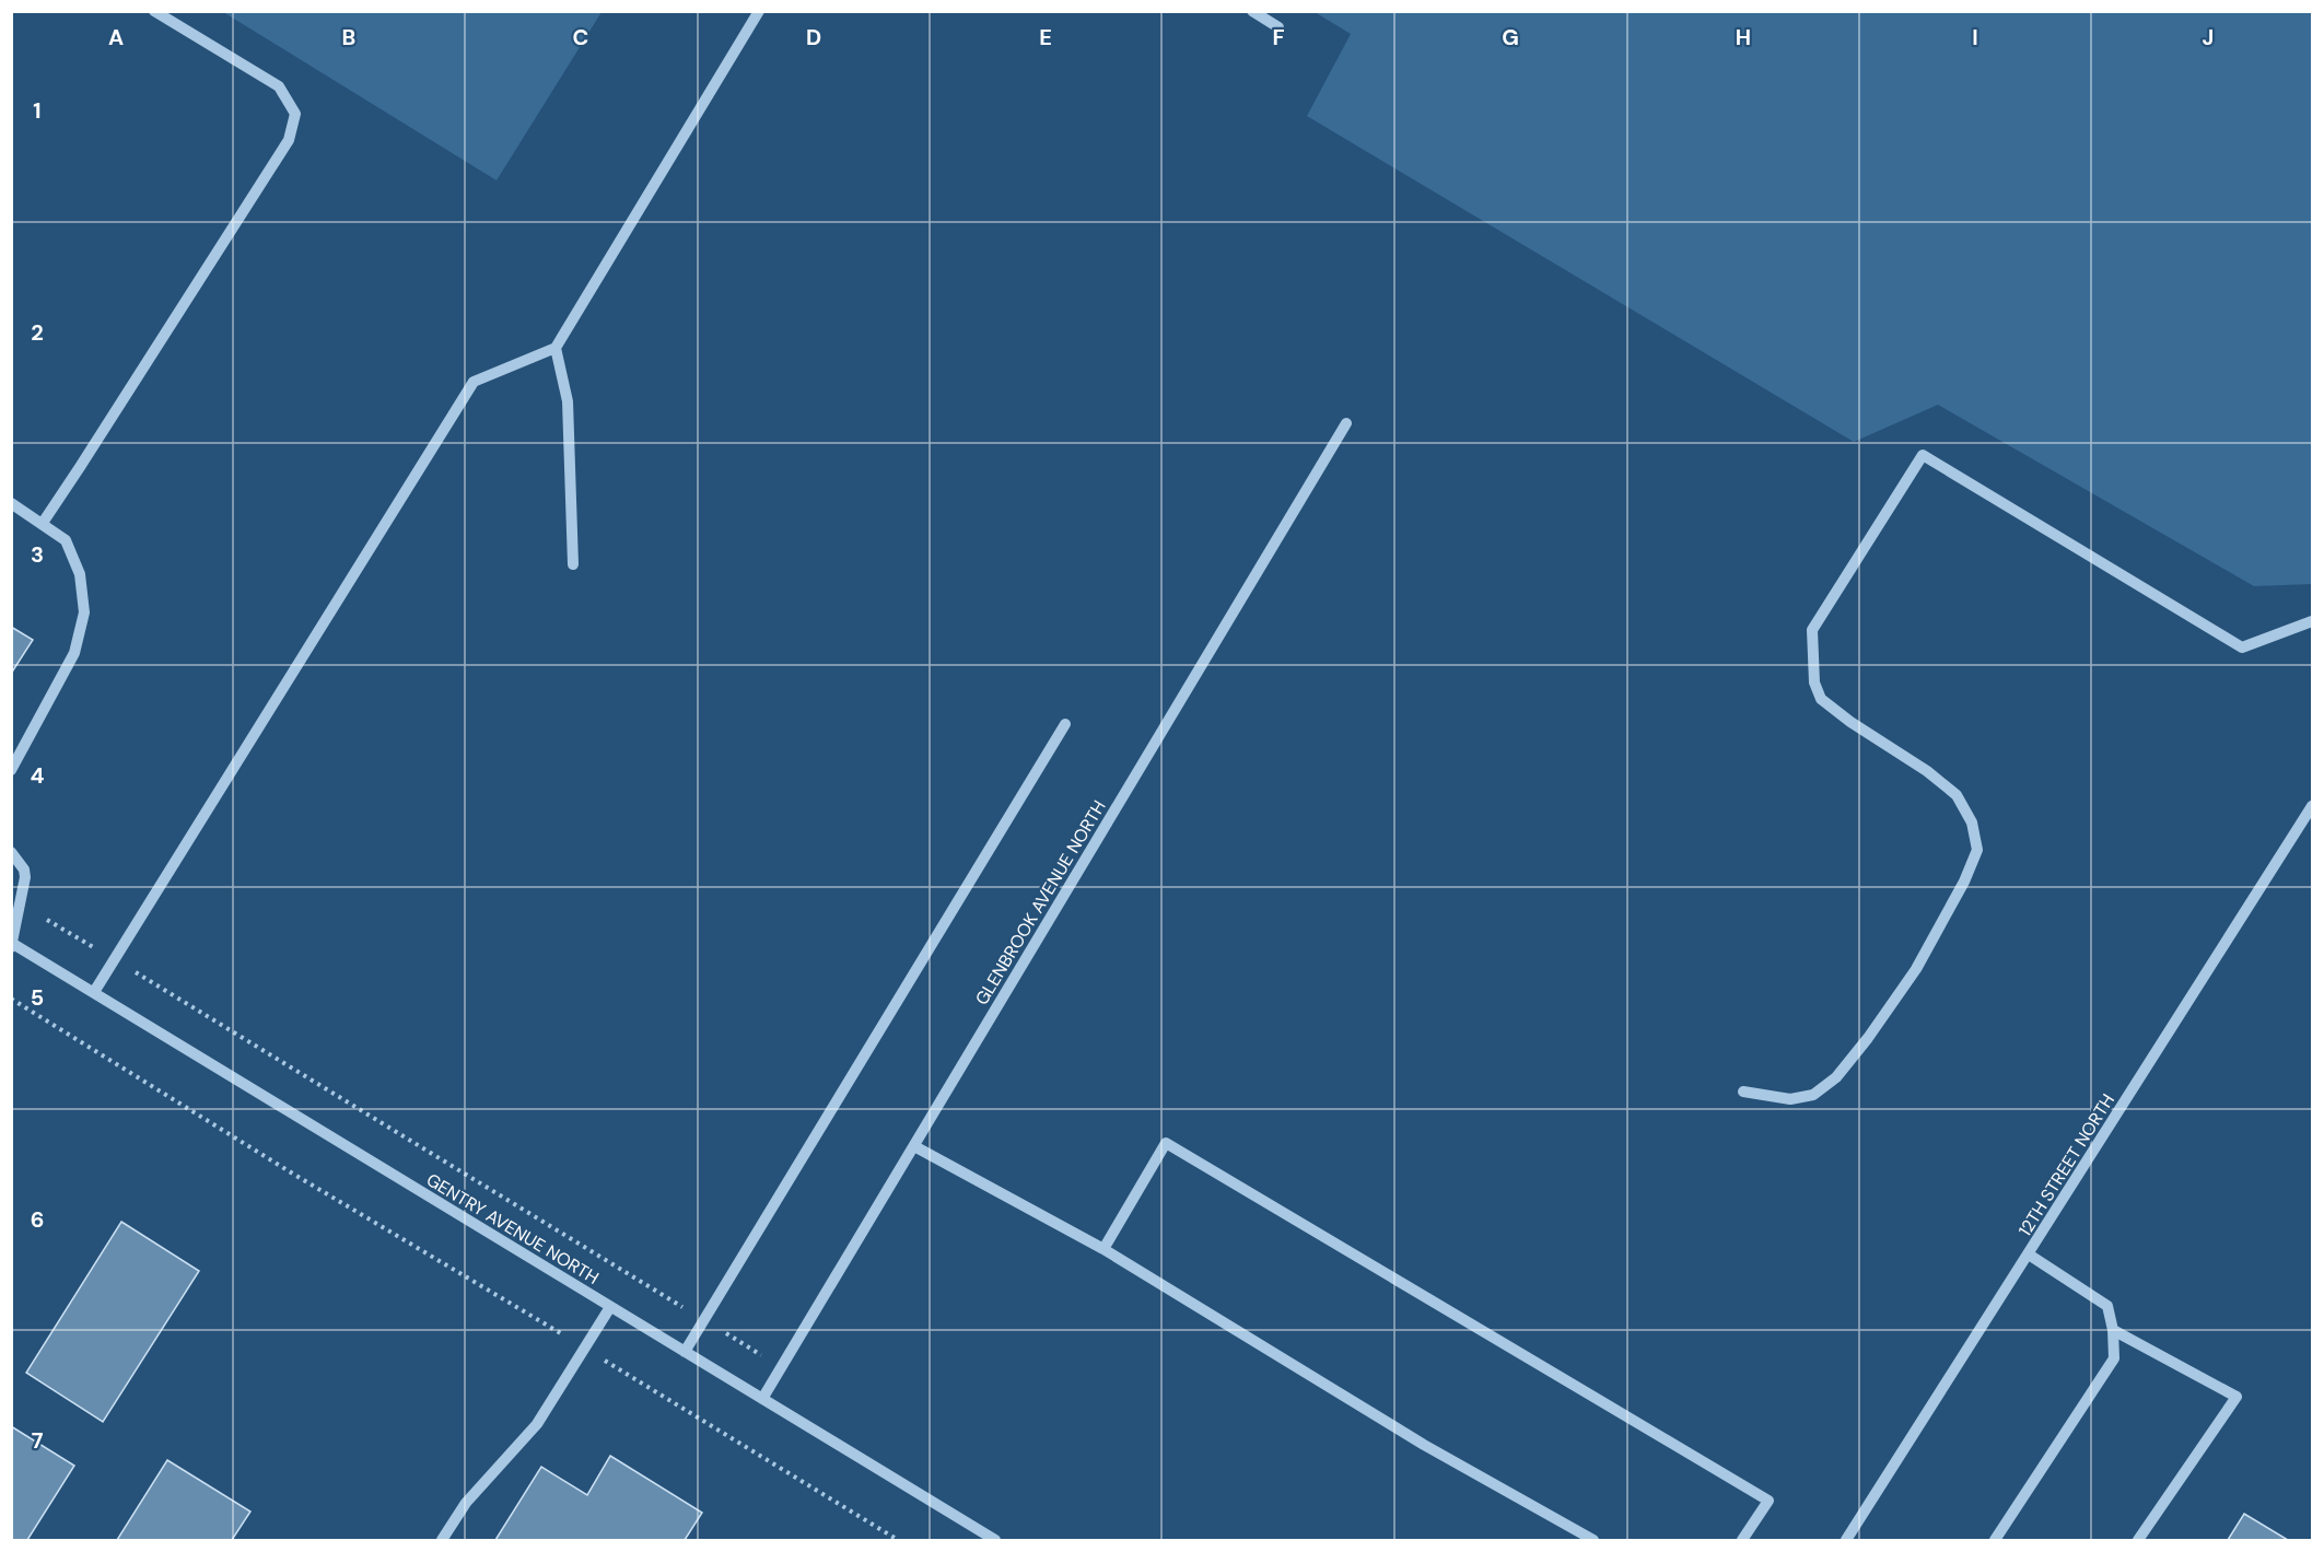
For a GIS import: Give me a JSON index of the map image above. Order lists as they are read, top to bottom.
{
  "streets": {
    "street": ["GLENBROOK AVENUE NORTH", "12TH STREET NORTH", "GENTRY AVENUE NORTH"]
  },
  "crossings": [
    ["GLENBROOK AVENUE NORTH", "GENTRY AVENUE NORTH"]
  ],
  "grid": {
    "columns": [
      "A",
      "B",
      "C",
      "D",
      "E",
      "F",
      "G",
      "H",
      "I",
      "J"
    ],
    "rows": [
      "1",
      "2",
      "3",
      "4",
      "5",
      "6",
      "7"
    ]
  }
}
